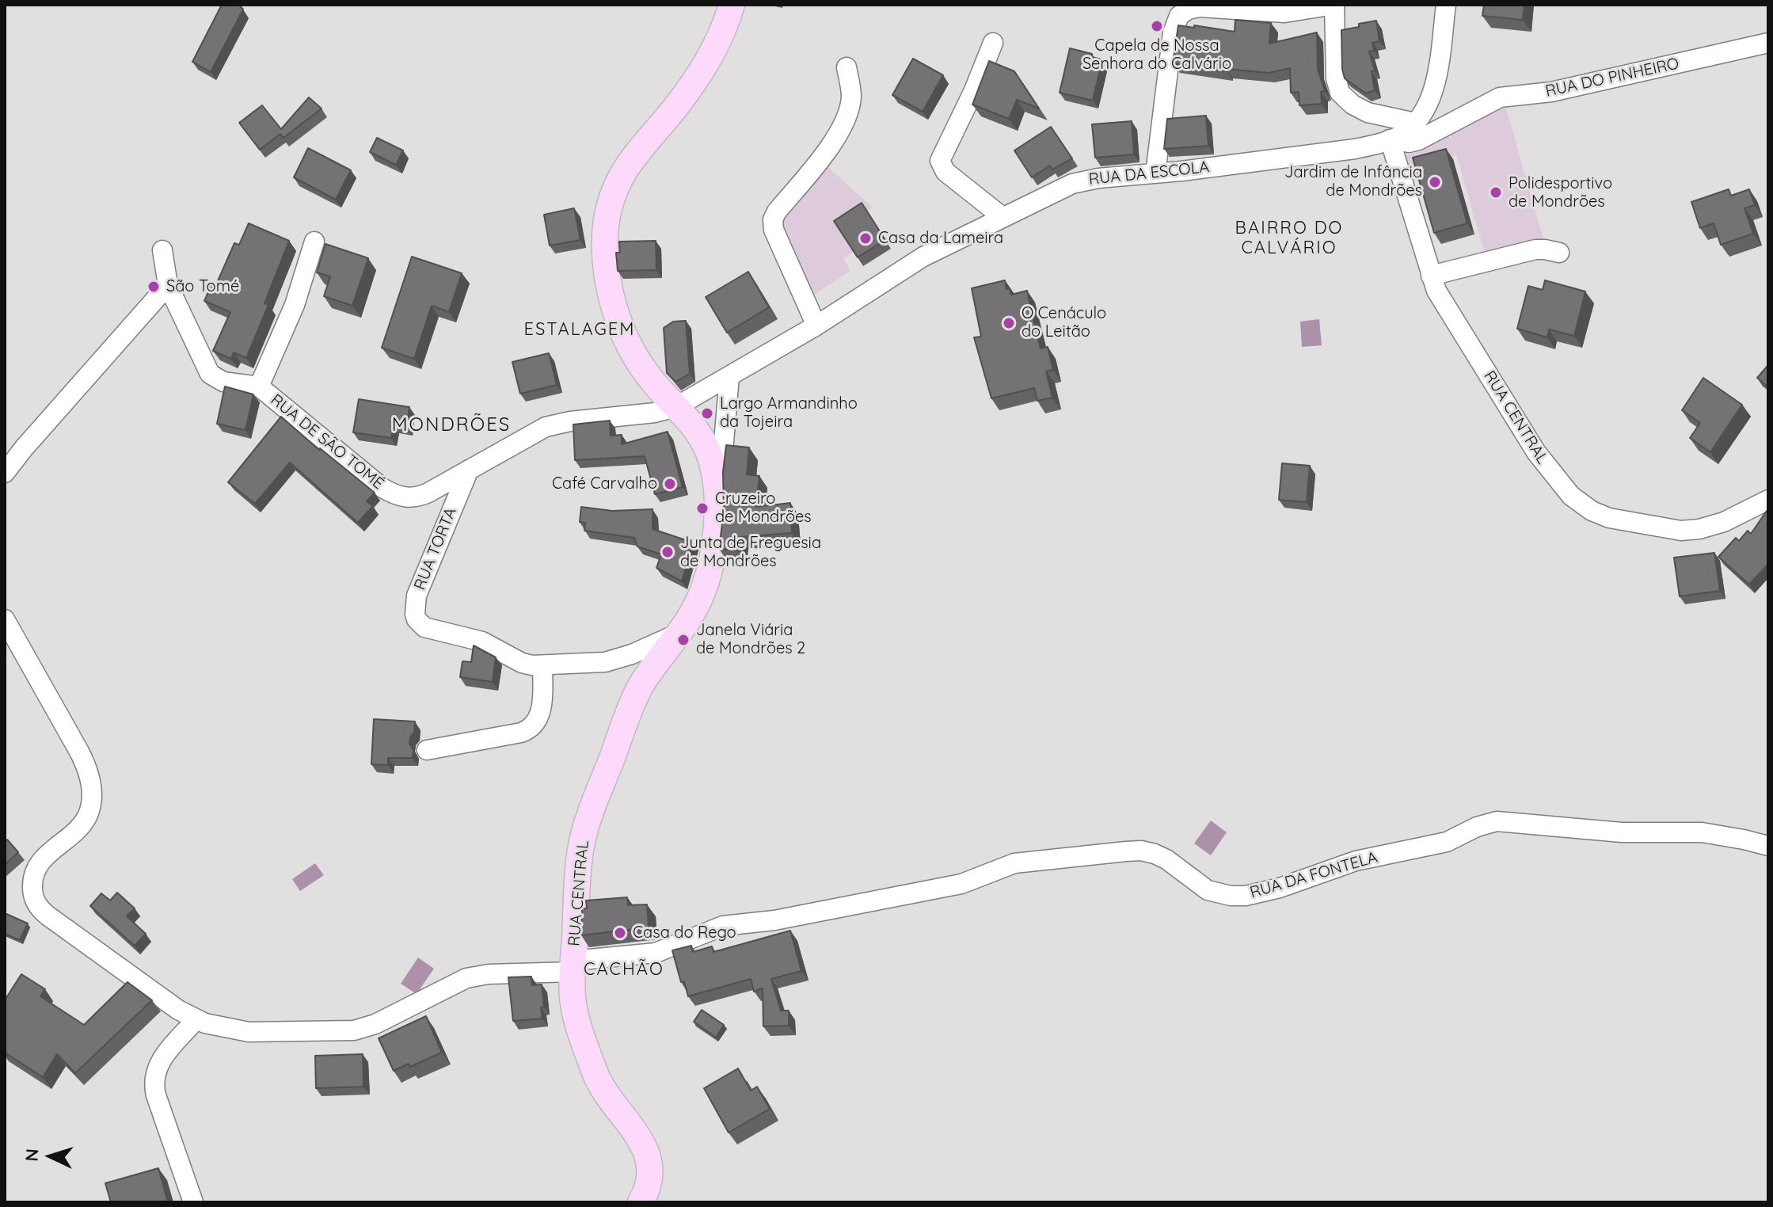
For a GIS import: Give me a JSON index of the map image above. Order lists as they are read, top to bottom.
{
  "streets": {
    "main road": ["RUA CENTRAL"],
    "street": [
      "RUA DO PINHEIRO",
      "RUA DA ESCOLA",
      "RUA DE SÃO TOMÉ",
      "RUA TORTA",
      "RUA DA FONTELA"
    ]
  },
  "crossings": [
    ["RUA DO PINHEIRO", "RUA DA ESCOLA"],
    ["RUA DO PINHEIRO", "RUA CENTRAL"],
    ["RUA DA ESCOLA", "RUA CENTRAL"],
    ["RUA CENTRAL", "RUA TORTA"],
    ["RUA CENTRAL", "RUA DA FONTELA"],
    ["RUA DE SÃO TOMÉ", "RUA TORTA"]
  ],
  "districts": [
    "BAIRRO DO CALVÁRIO",
    "ESTALAGEM",
    "MONDRÕES",
    "CACHÃO"
  ],
  "places": [
    "Capela de Nossa Senhora do Calvário",
    "Jardim de Infância de Mondrões",
    "Polidesportivo de Mondrões",
    "Casa da Lameira",
    "São Tomé",
    "O Cenáculo do Leitão",
    "Largo Armandinho da Tojeira",
    "Café Carvalho",
    "Cruzeiro de Mondrões",
    "Junta de Freguesia de Mondrões",
    "Janela Viária de Mondrões 2",
    "Casa do Rego"
  ],
  "north": "left"
}
